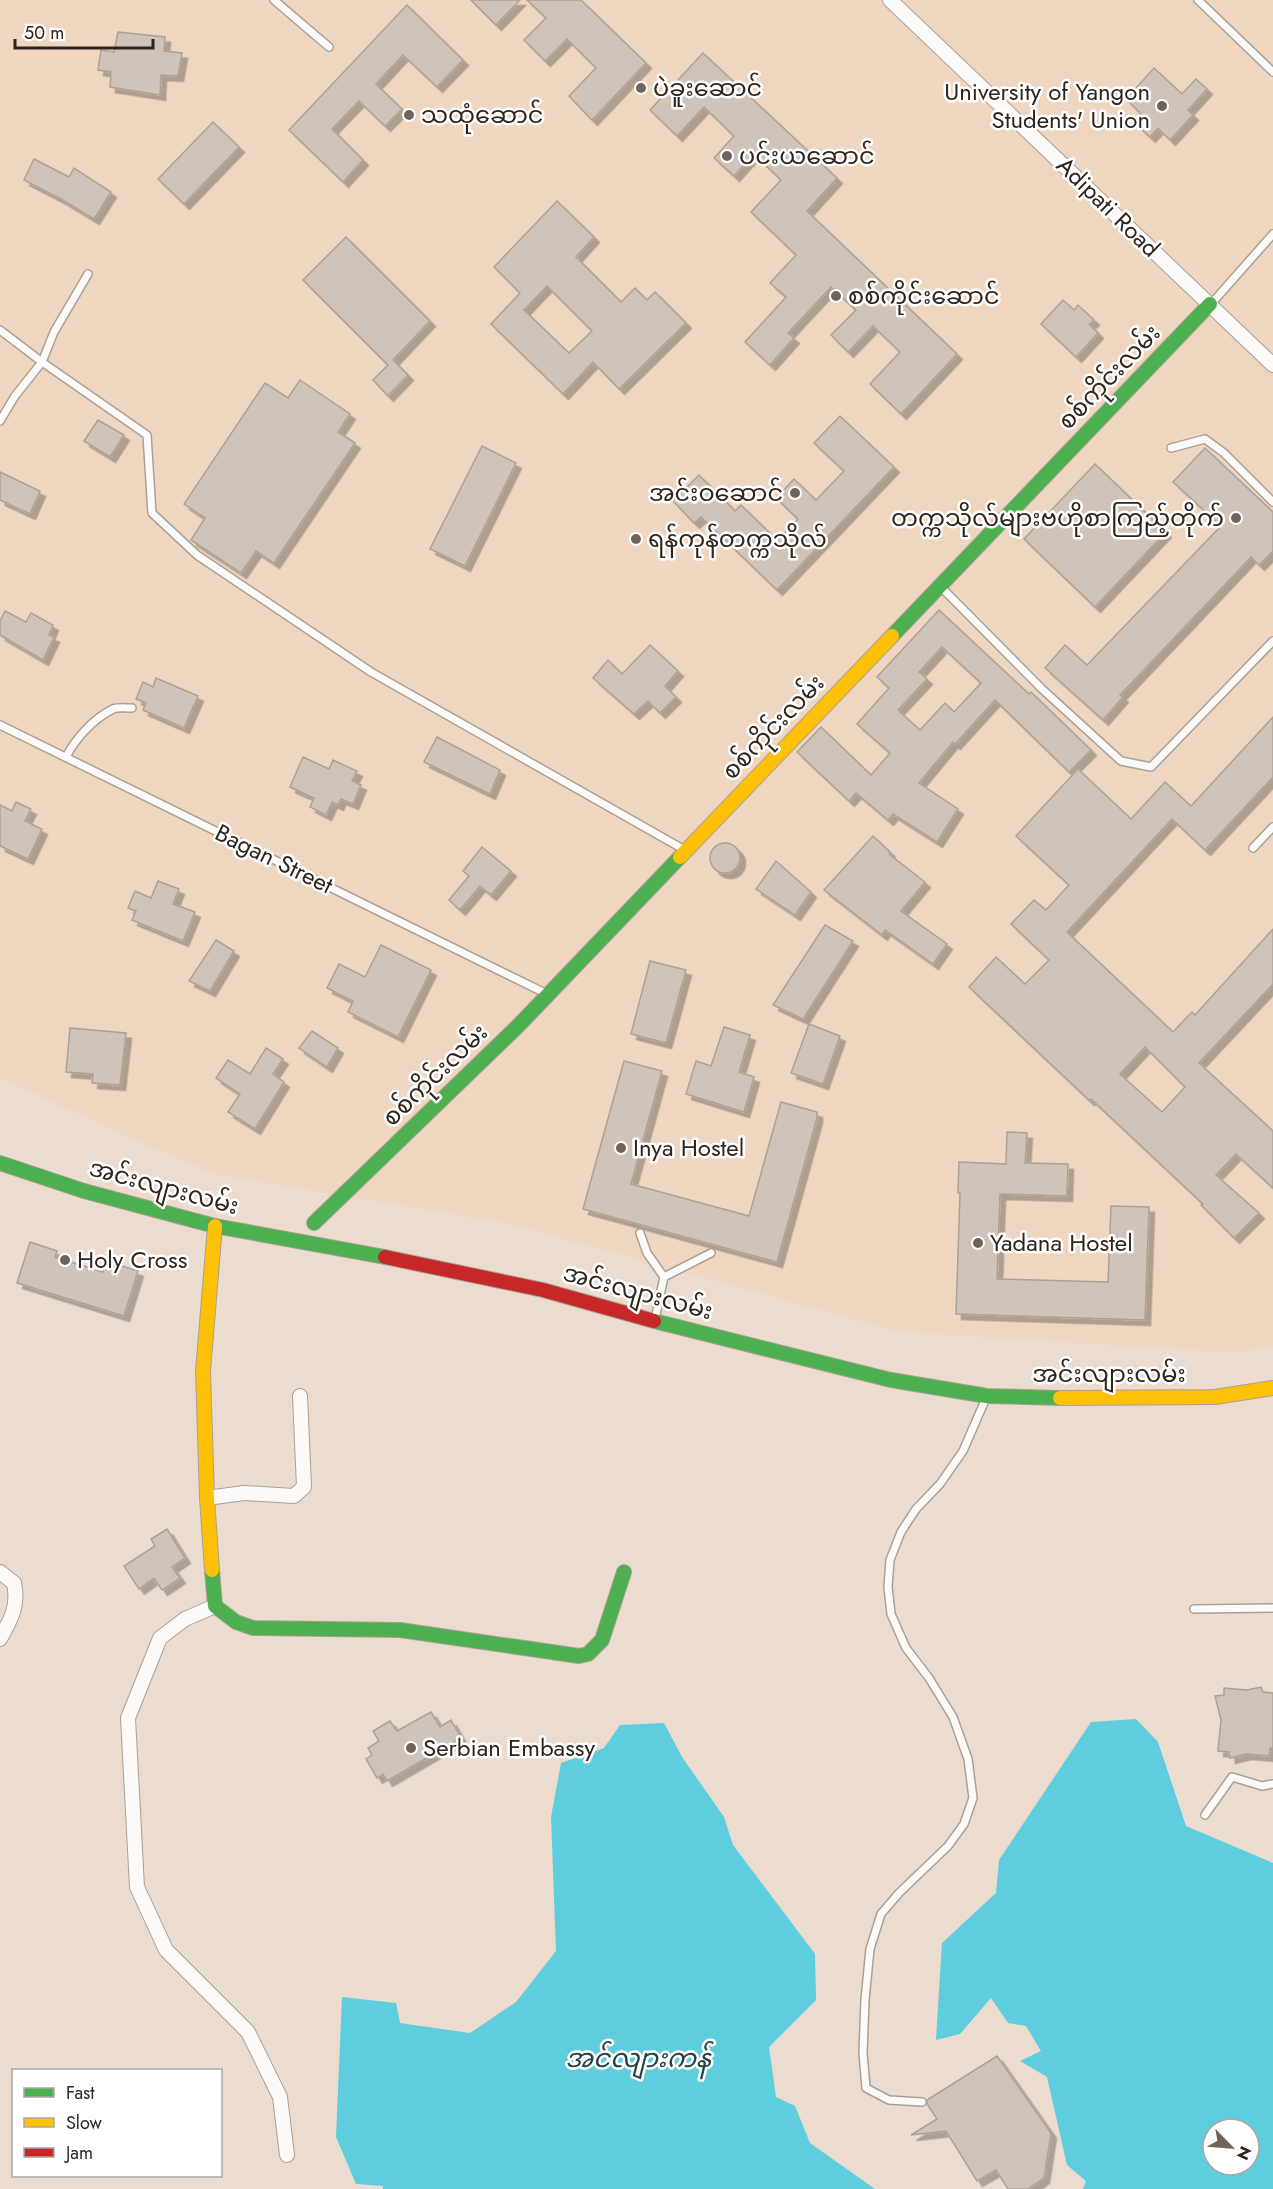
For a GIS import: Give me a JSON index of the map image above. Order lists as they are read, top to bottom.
{
  "streets": {
    "street": ["Adipati Road", "စစ်ကိုင်းလမ်း", "အင်းလျားလမ်း"],
    "lane": ["Bagan Street"]
  },
  "crossings": [
    ["Adipati Road", "စစ်ကိုင်းလမ်း"],
    ["စစ်ကိုင်းလမ်း", "Bagan Street"]
  ],
  "water": ["အင်လျားကန်"],
  "places": [
    "ပဲခူးဆောင်",
    "University of Yangon Students' Union",
    "သထုံဆောင်",
    "ပင်းယဆောင်",
    "စစ်ကိုင်းဆောင်",
    "အင်းဝ‌ဆောင်",
    "တက္ကသိုလ်များဗဟိုစာကြည့်တိုက်",
    "ရန်ကုန်တက္ကသိုလ်",
    "Inya Hostel",
    "Yadana Hostel",
    "Holy Cross",
    "Serbian Embassy"
  ],
  "legend": ["Fast", "Slow", "Jam"],
  "scale_bar": "50 m",
  "north": "bottom right"
}
